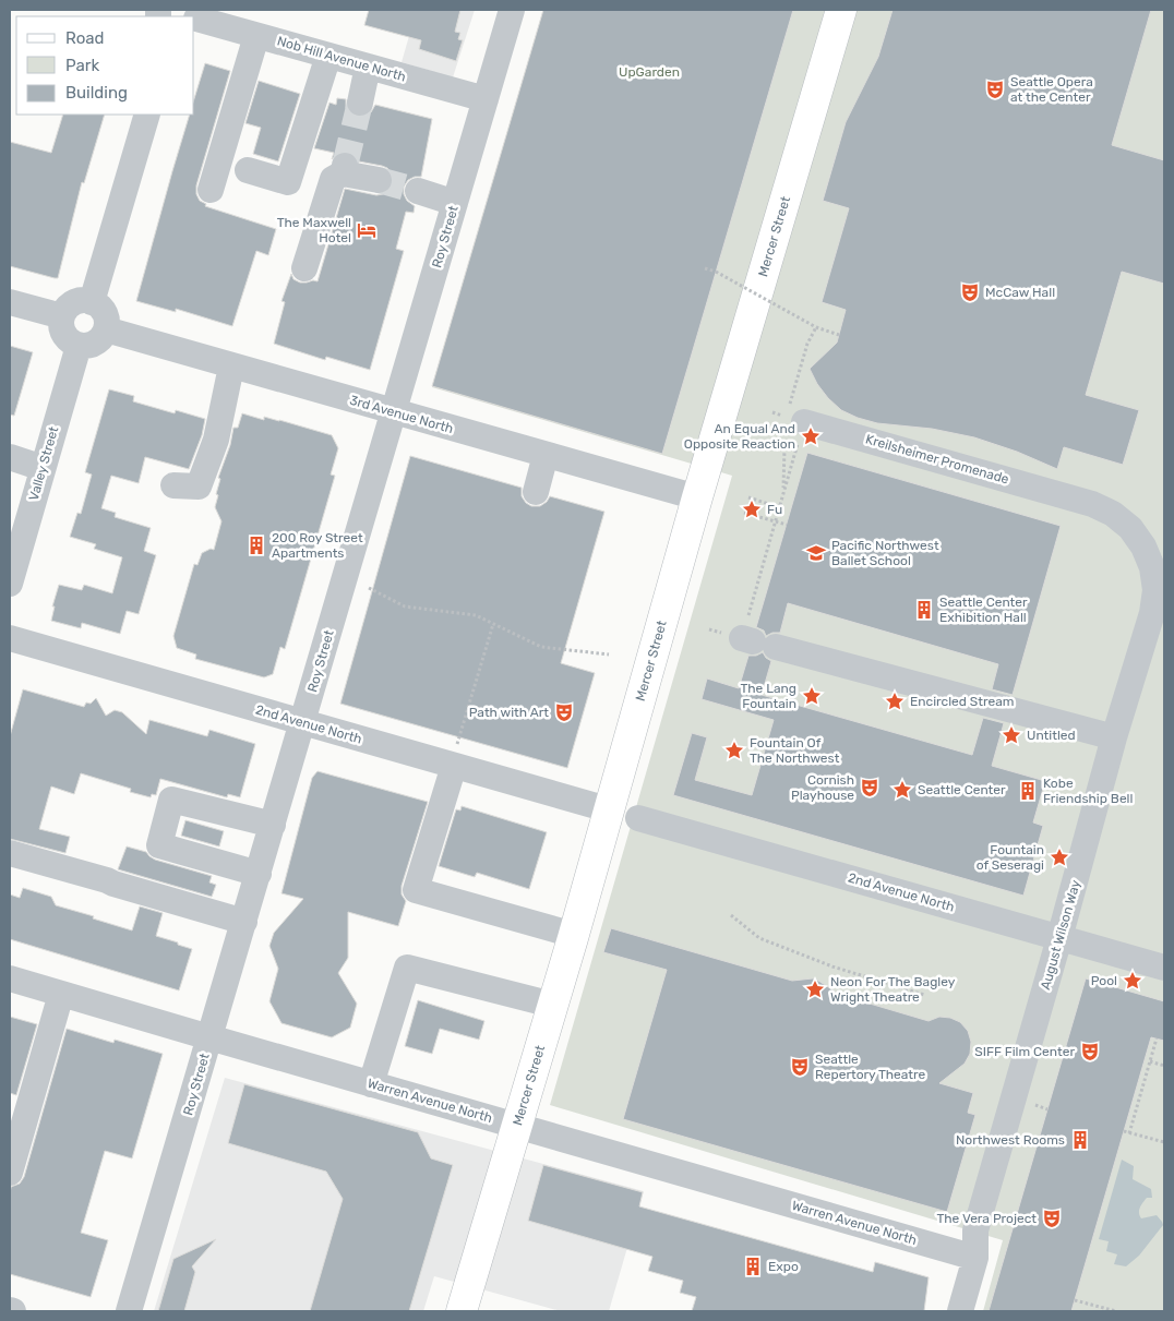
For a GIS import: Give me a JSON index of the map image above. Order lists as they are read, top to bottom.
{
  "streets": {
    "main road": ["Mercer Street"],
    "street": [
      "Nob Hill Avenue North",
      "Roy Street",
      "3rd Avenue North",
      "Kreilsheimer Promenade",
      "Valley Street",
      "2nd Avenue North",
      "August Wilson Way",
      "Warren Avenue North"
    ]
  },
  "crossings": [
    ["Nob Hill Avenue North", "Roy Street"],
    ["Roy Street", "3rd Avenue North"],
    ["Roy Street", "2nd Avenue North"],
    ["Roy Street", "Warren Avenue North"],
    ["Mercer Street", "3rd Avenue North"],
    ["Mercer Street", "2nd Avenue North"],
    ["Mercer Street", "Warren Avenue North"],
    ["3rd Avenue North", "Valley Street"],
    ["Kreilsheimer Promenade", "August Wilson Way"],
    ["2nd Avenue North", "August Wilson Way"],
    ["August Wilson Way", "Warren Avenue North"]
  ],
  "parks": ["UpGarden"],
  "places": {
    "theatre": [
      "Seattle Opera at the Center",
      "McCaw Hall",
      "Path with Art",
      "Cornish Playhouse",
      "SIFF Film Center",
      "Seattle Repertory Theatre",
      "The Vera Project"
    ],
    "hotel": ["The Maxwell Hotel"],
    "place": [
      "An Equal And Opposite Reaction",
      "Fu",
      "The Lang Fountain",
      "Encircled Stream",
      "Untitled",
      "Fountain Of The Northwest",
      "Seattle Center",
      "Fountain of Seseragi",
      "Pool",
      "Neon For The Bagley Wright Theatre"
    ],
    "building": [
      "200 Roy Street Apartments",
      "Seattle Center Exhibition Hall",
      "Kobe Friendship Bell",
      "Northwest Rooms",
      "Expo"
    ],
    "school or university": ["Pacific Northwest Ballet School"]
  },
  "legend": ["Road", "Park", "Building"]
}
